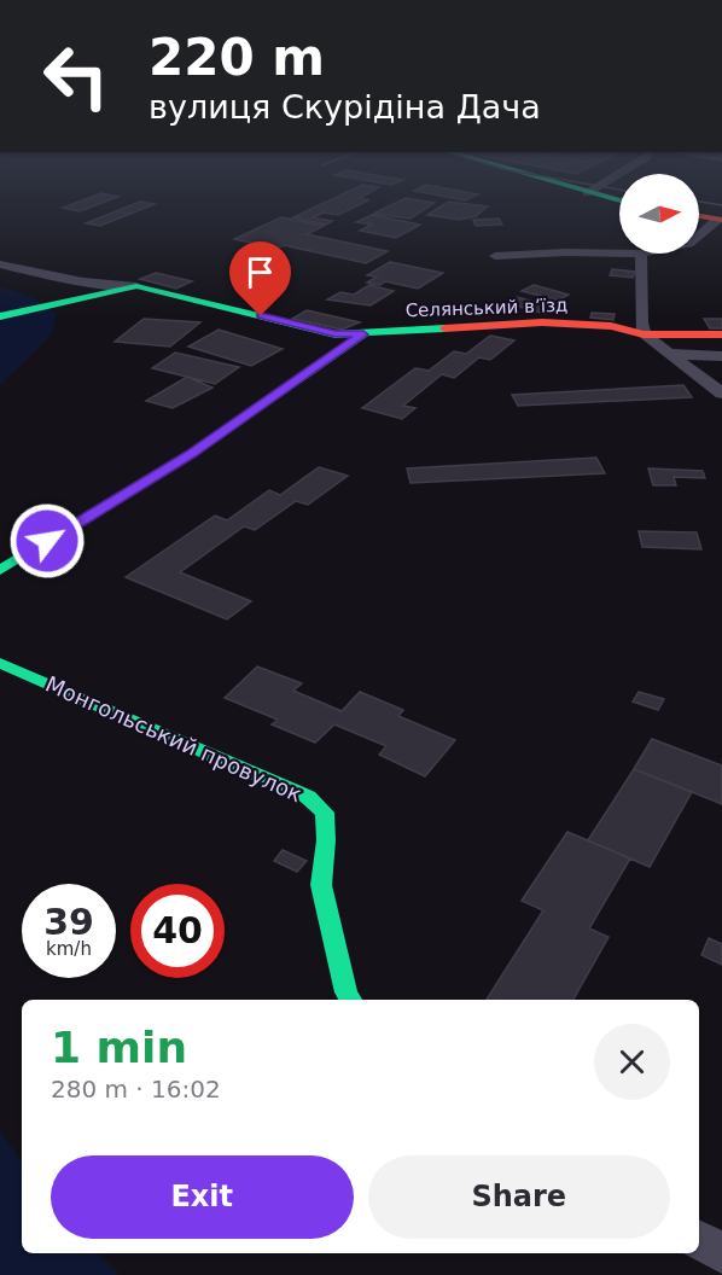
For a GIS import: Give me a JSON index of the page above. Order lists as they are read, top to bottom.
{
  "streets": {
    "street": ["Селянський вʼїзд", "Монгольський провулок"]
  },
  "north": "right",
  "page": {
    "turn": ["220 m", "вулиця Скурідіна Дача"],
    "speed": "39 km/h",
    "limit": "40",
    "heading": ["1 min", "280 m · 16:02"],
    "buttons": ["Exit", "Share"]
  }
}
